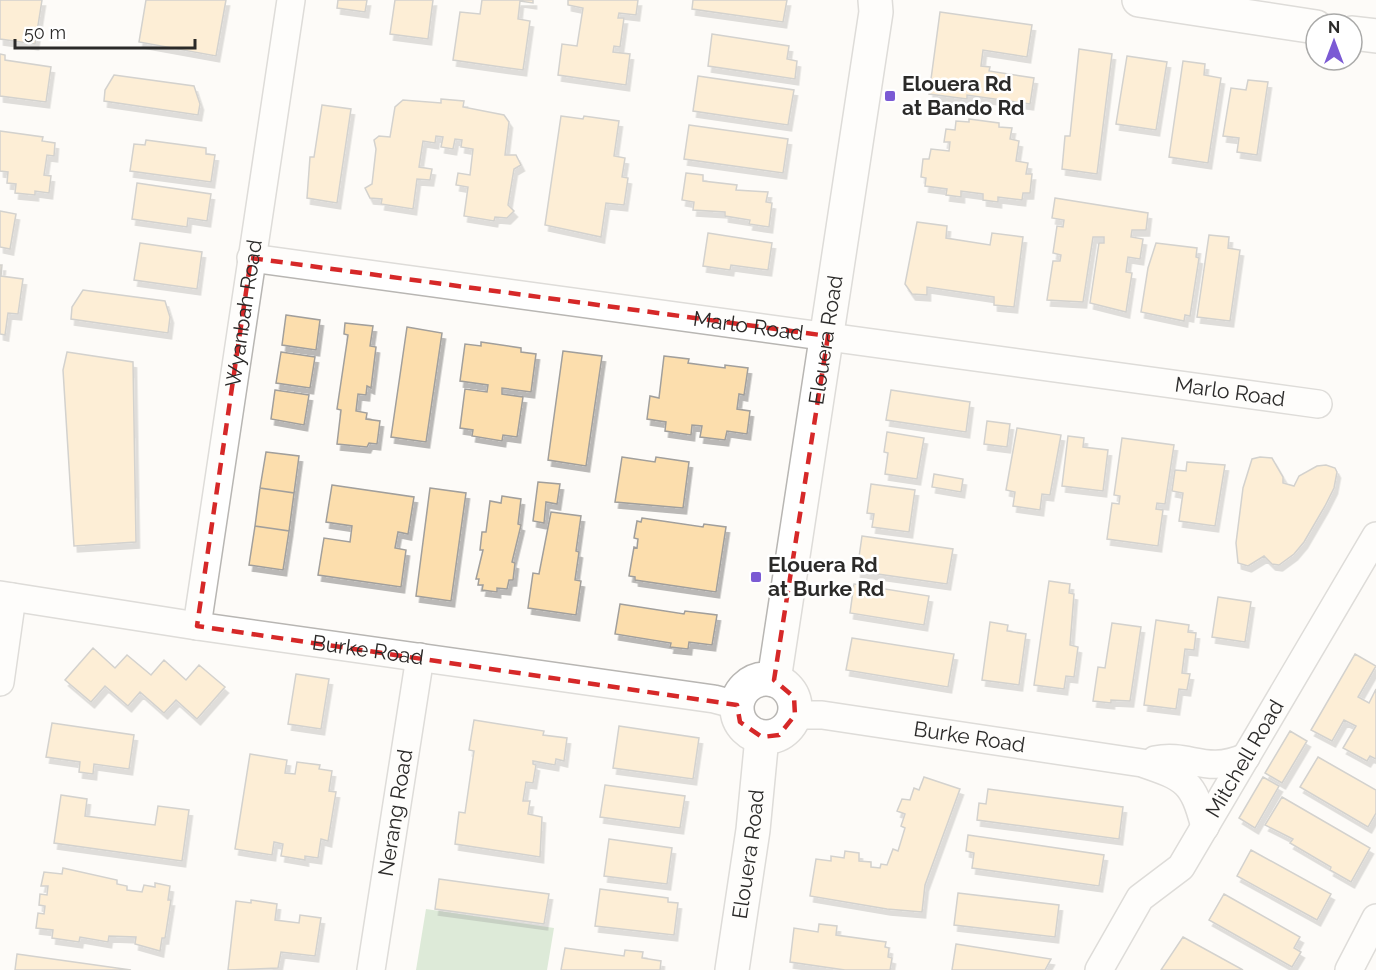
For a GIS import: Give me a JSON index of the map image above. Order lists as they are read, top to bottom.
{
  "streets": {
    "street": [
      "Wyanbah Road",
      "Marlo Road",
      "Elouera Road",
      "Burke Road",
      "Mitchell Road",
      "Nerang Road"
    ]
  },
  "crossings": [
    ["Wyanbah Road", "Marlo Road"],
    ["Wyanbah Road", "Burke Road"],
    ["Marlo Road", "Elouera Road"],
    ["Elouera Road", "Burke Road"],
    ["Burke Road", "Mitchell Road"],
    ["Burke Road", "Nerang Road"]
  ],
  "places": {
    "transit": ["Elouera Rd at Bando Rd", "Elouera Rd at Burke Rd"]
  },
  "scale_bar": "50 m",
  "north": "top"
}
